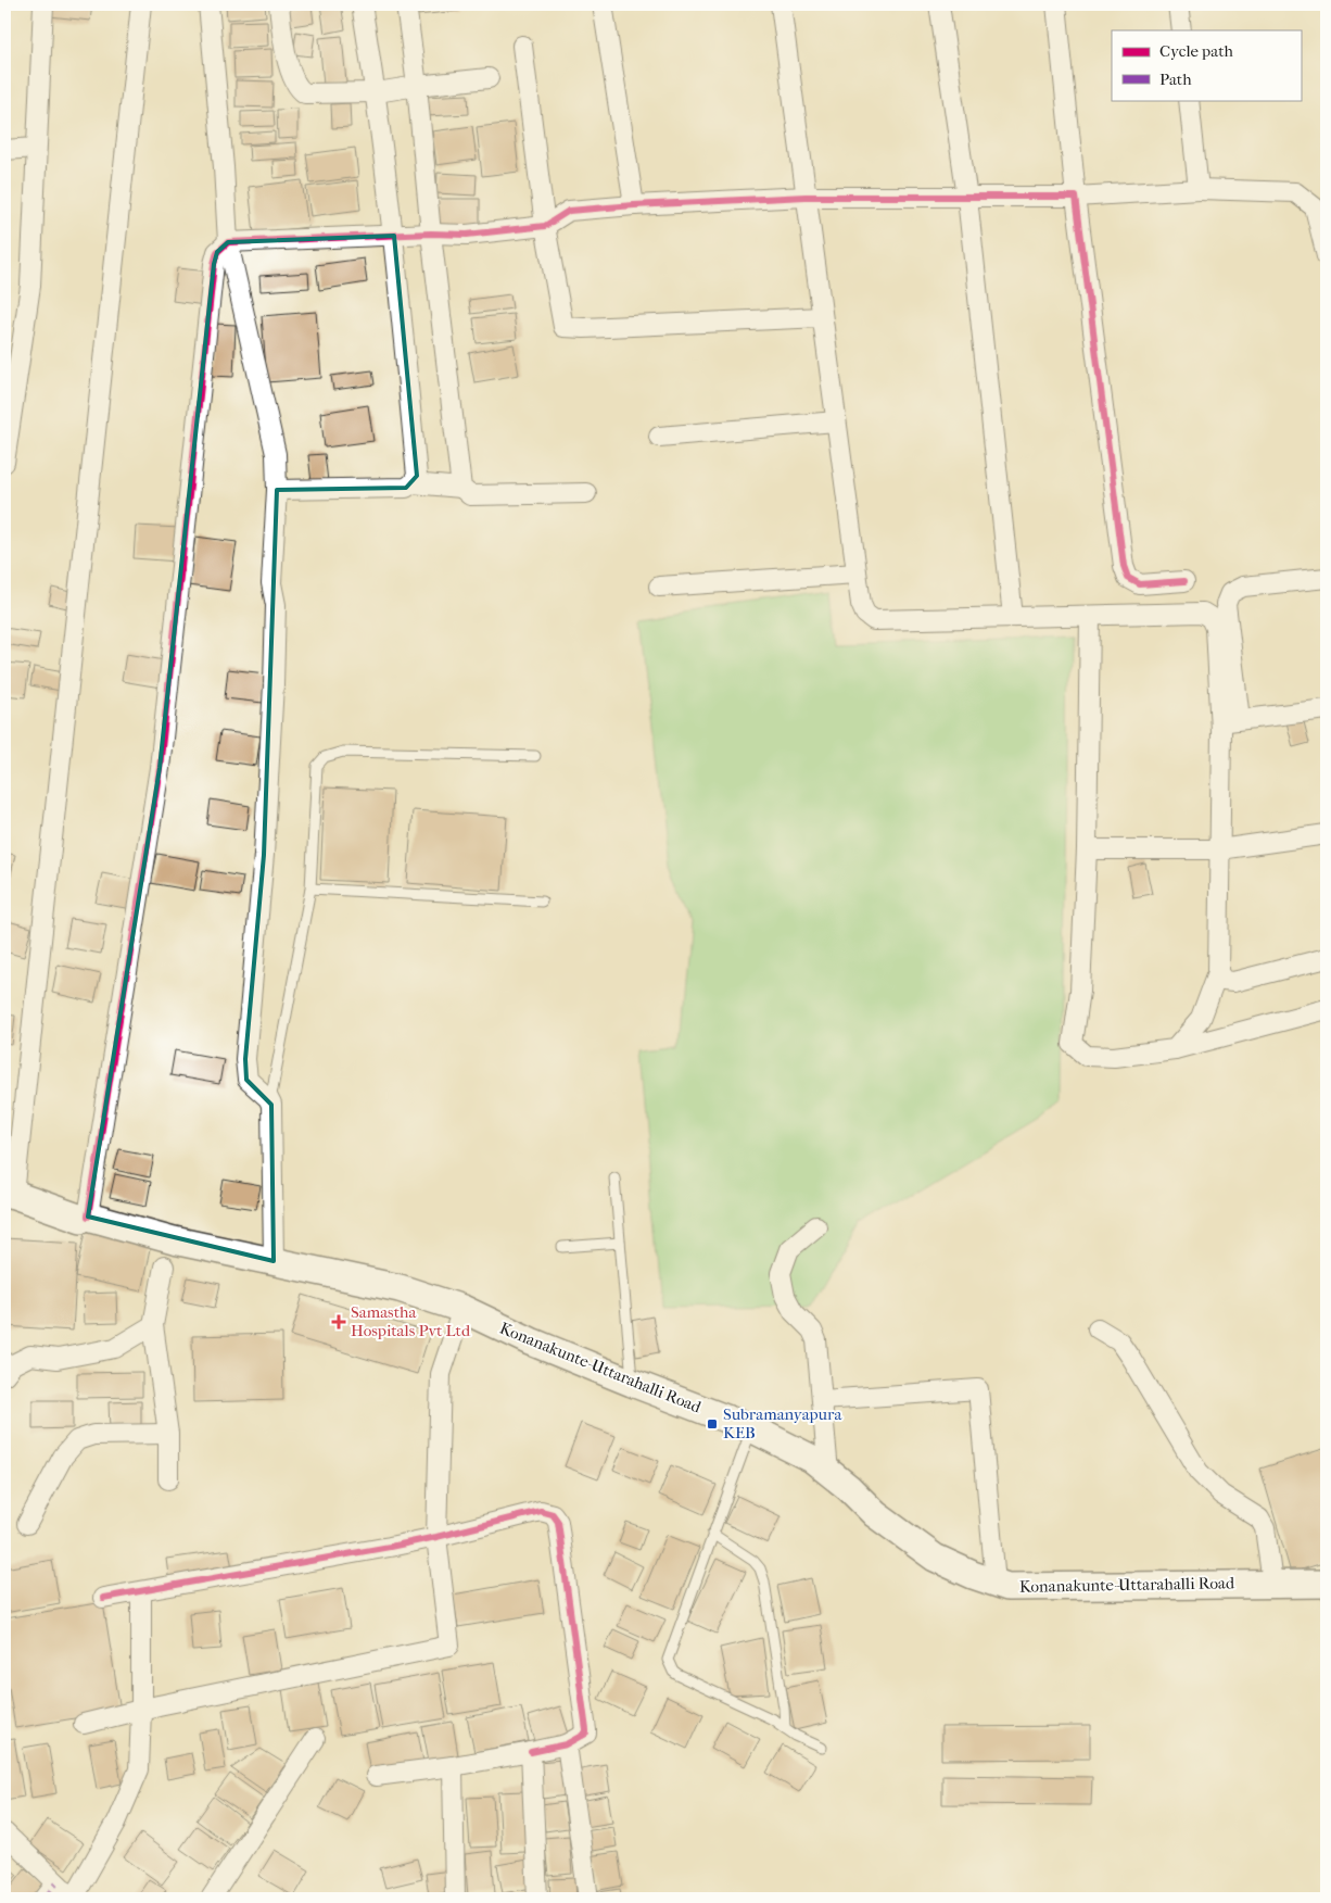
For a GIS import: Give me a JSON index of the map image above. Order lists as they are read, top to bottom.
{
  "streets": {
    "main road": ["Konanakunte-Uttarahalli Road"]
  },
  "places": {
    "health": ["Samastha Hospitals Pvt Ltd"],
    "transit": ["Subramanyapura KEB"]
  },
  "legend": ["Cycle path", "Path"]
}
